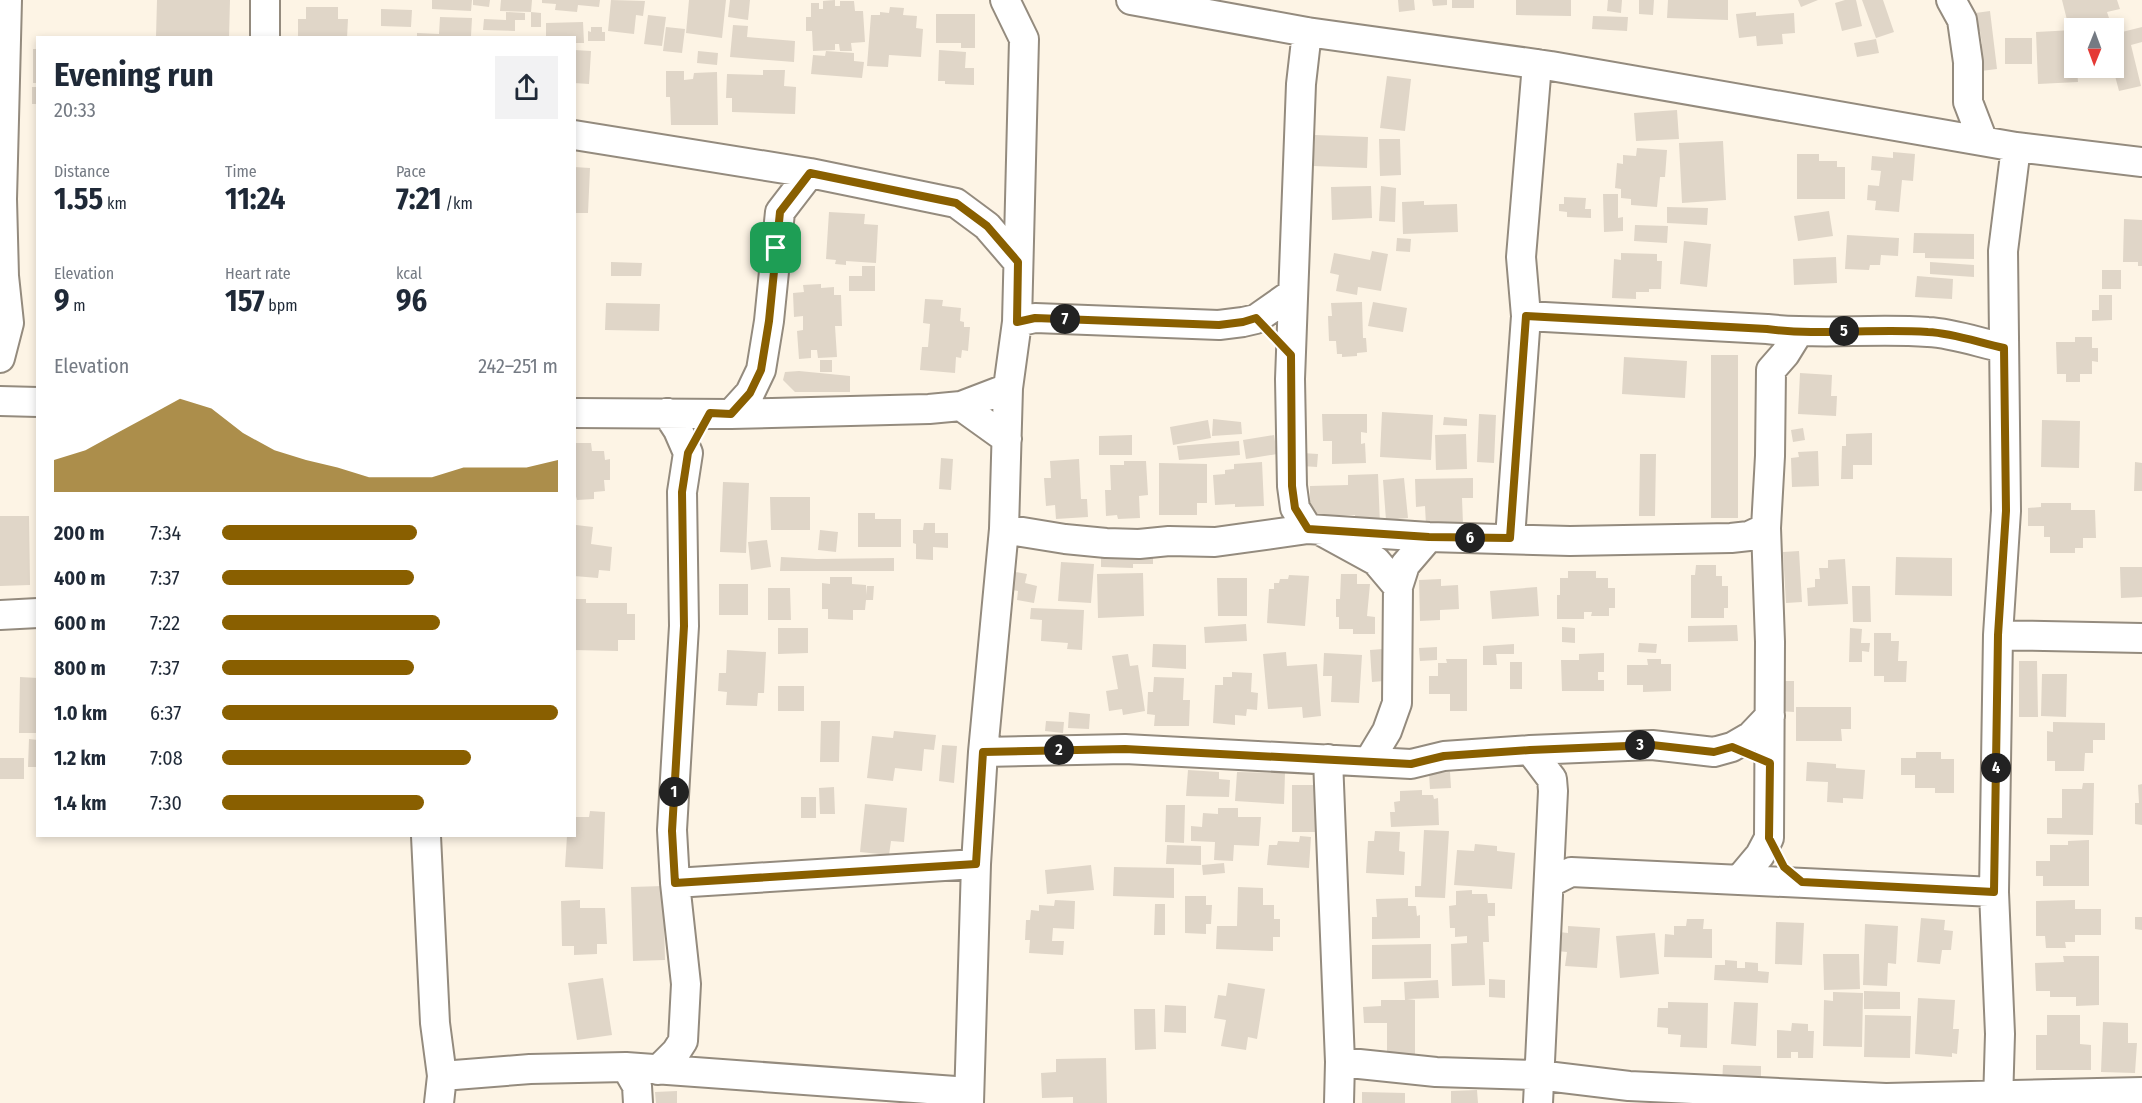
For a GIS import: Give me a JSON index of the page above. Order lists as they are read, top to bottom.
{
  "north": "bottom",
  "page": {
    "heading": ["Evening run", "20:33"],
    "stats": [
      ["Distance", "1.55 km"],
      ["Time", "11:24"],
      ["Pace", "7:21 /km"],
      ["Elevation", "9 m"],
      ["Heart rate", "157 bpm"],
      ["kcal", "96"]
    ],
    "pins": [
      "7",
      "5",
      "6",
      "3",
      "2",
      "4",
      "1"
    ],
    "chart": ["Elevation", "242–251 m"],
    "list": [
      {
        "name": "200 m",
        "note": "7:34"
      },
      {
        "name": "400 m",
        "note": "7:37"
      },
      {
        "name": "600 m",
        "note": "7:22"
      },
      {
        "name": "800 m",
        "note": "7:37"
      },
      {
        "name": "1.0 km",
        "note": "6:37"
      },
      {
        "name": "1.2 km",
        "note": "7:08"
      },
      {
        "name": "1.4 km",
        "note": "7:30"
      }
    ]
  }
}
